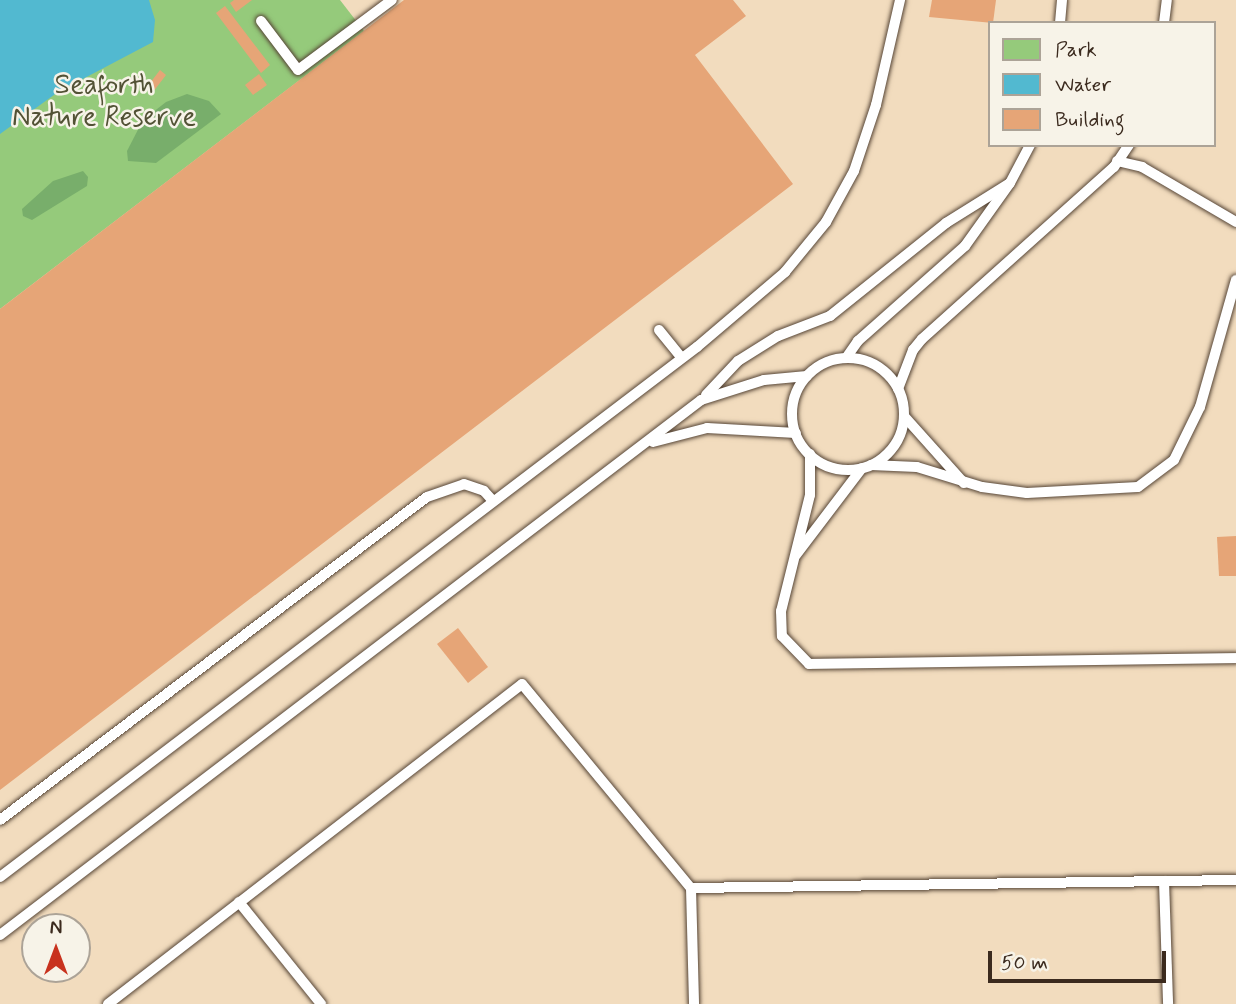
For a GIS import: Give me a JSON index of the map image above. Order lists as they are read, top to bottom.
{
  "parks": ["Seaforth Nature Reserve"],
  "legend": ["Park", "Water", "Building"],
  "scale_bar": "50 m",
  "north": "top"
}
